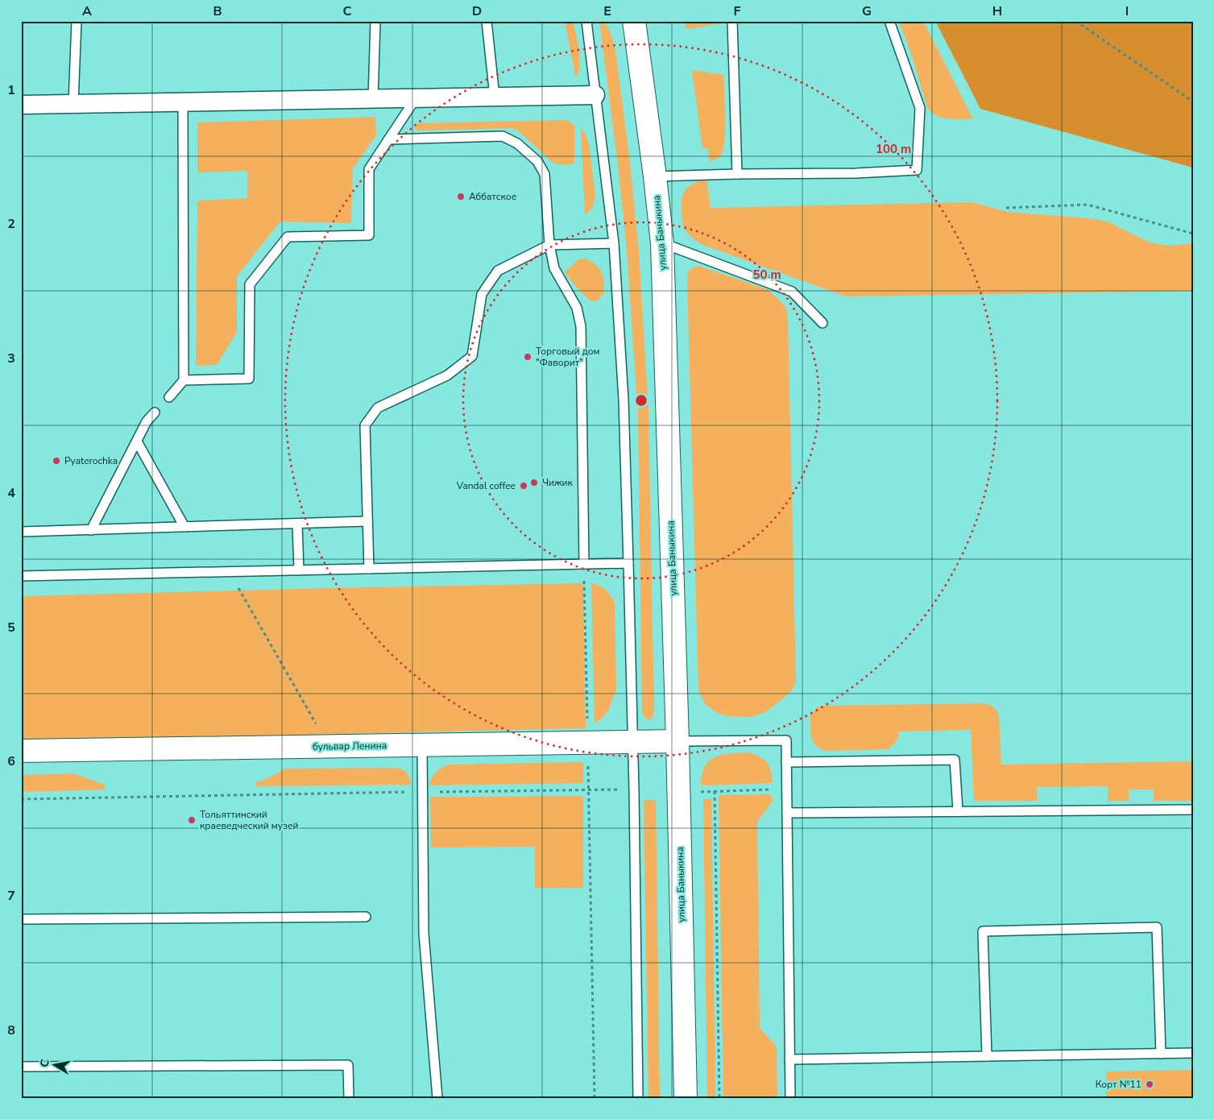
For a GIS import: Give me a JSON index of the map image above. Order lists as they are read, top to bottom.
{
  "streets": {
    "main road": ["улица Баныкина", "бульвар Ленина"]
  },
  "crossings": [
    ["улица Баныкина", "бульвар Ленина"]
  ],
  "places": [
    "Аббатское",
    "Торговый дом \"Фаворит\"",
    "Pyaterochka",
    "Чижик",
    "Vandal coffee",
    "Тольяттинский краеведческий музей",
    "Корт №11"
  ],
  "north": "left",
  "grid": {
    "columns": [
      "A",
      "B",
      "C",
      "D",
      "E",
      "F",
      "G",
      "H",
      "I"
    ],
    "rows": [
      "1",
      "2",
      "3",
      "4",
      "5",
      "6",
      "7",
      "8"
    ]
  },
  "rings": ["100 m", "50 m"]
}
